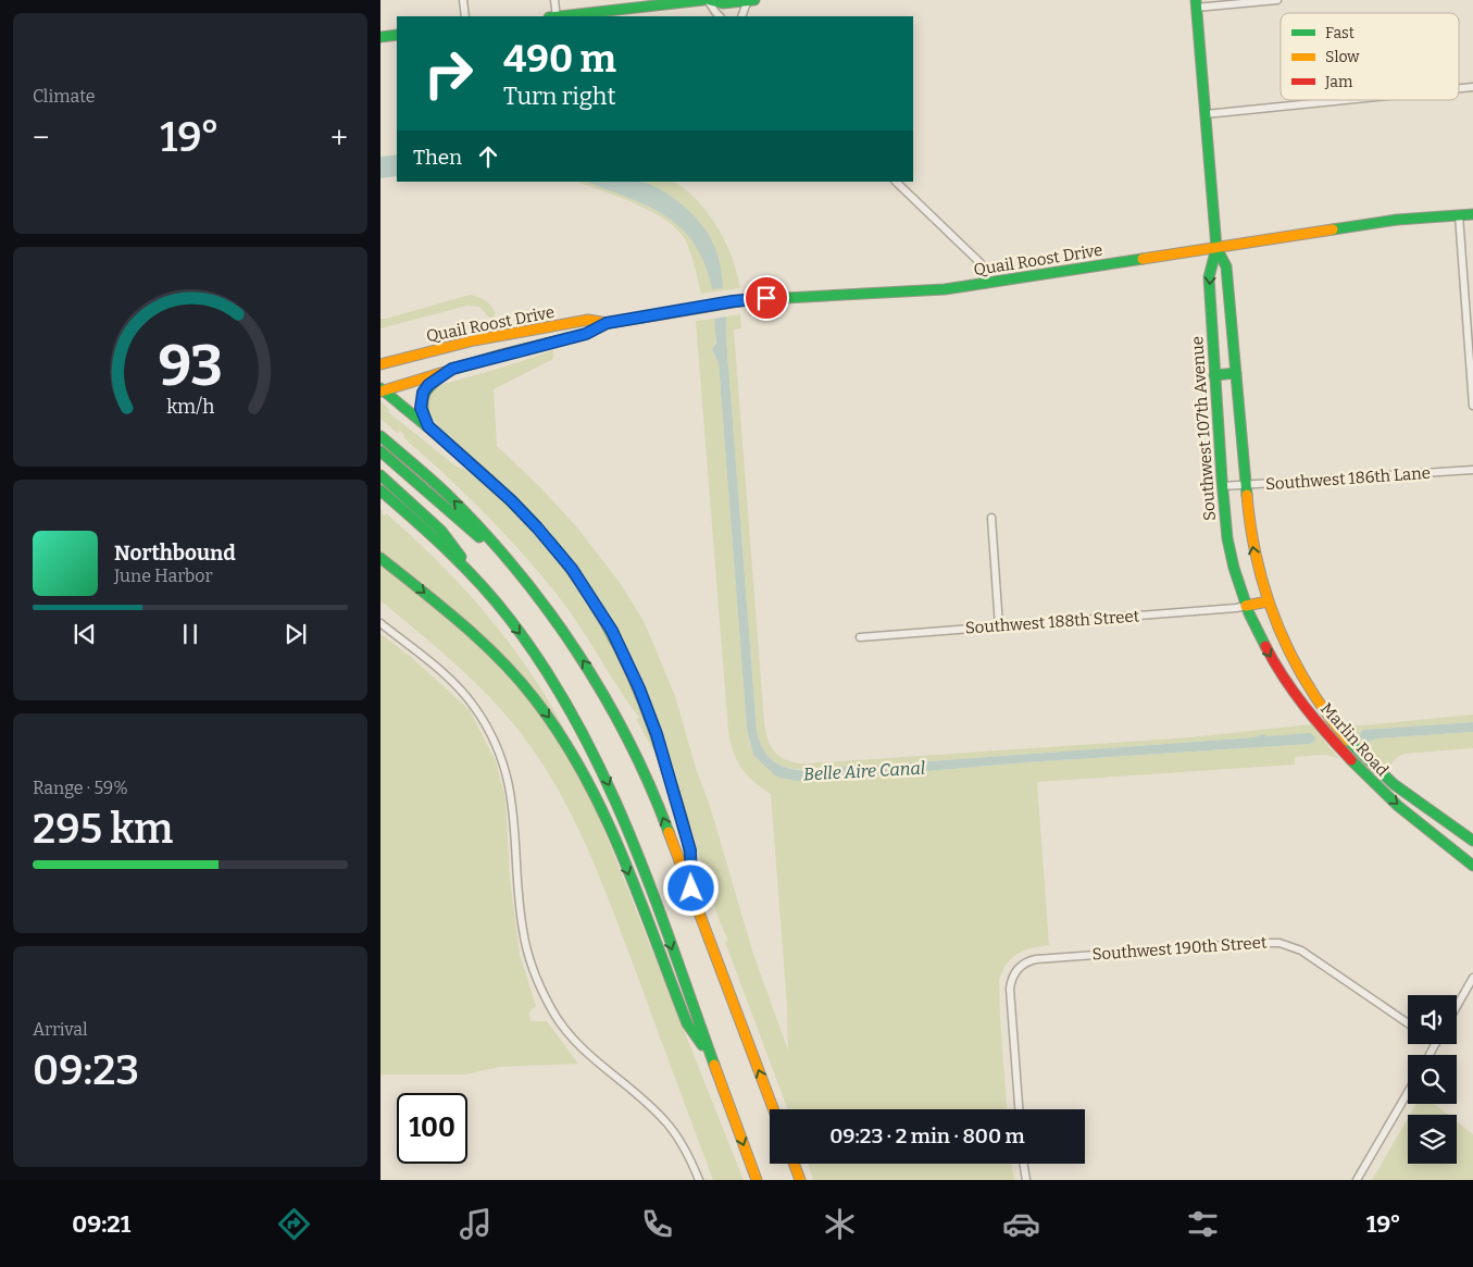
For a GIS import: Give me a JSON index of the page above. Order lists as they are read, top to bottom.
{
  "streets": {
    "main road": ["Quail Roost Drive", "Southwest 107th Avenue", "Marlin Road"],
    "street": ["Southwest 186th Lane", "Southwest 188th Street", "Southwest 190th Street"]
  },
  "crossings": [
    ["Quail Roost Drive", "Southwest 107th Avenue"],
    ["Southwest 107th Avenue", "Southwest 186th Lane"],
    ["Southwest 107th Avenue", "Southwest 188th Street"],
    ["Southwest 107th Avenue", "Marlin Road"],
    ["Southwest 188th Street", "Marlin Road"]
  ],
  "water": ["Belle Aire Canal"],
  "legend": ["Fast", "Slow", "Jam"],
  "page": {
    "tile": [
      "Climate",
      ["Range · 59%", "295 km"],
      ["Arrival", "09:23"]
    ],
    "turn": ["490 m", "Turn right"],
    "heat": ["−", "19°", "+"],
    "then": "Then",
    "song": ["Northbound", "June Harbor"],
    "limit": "100",
    "trip": "09:23 · 2 min · 800 m",
    "tabs": ["09:21", "19°"],
    "gauge": ["93", "km/h"]
  }
}
